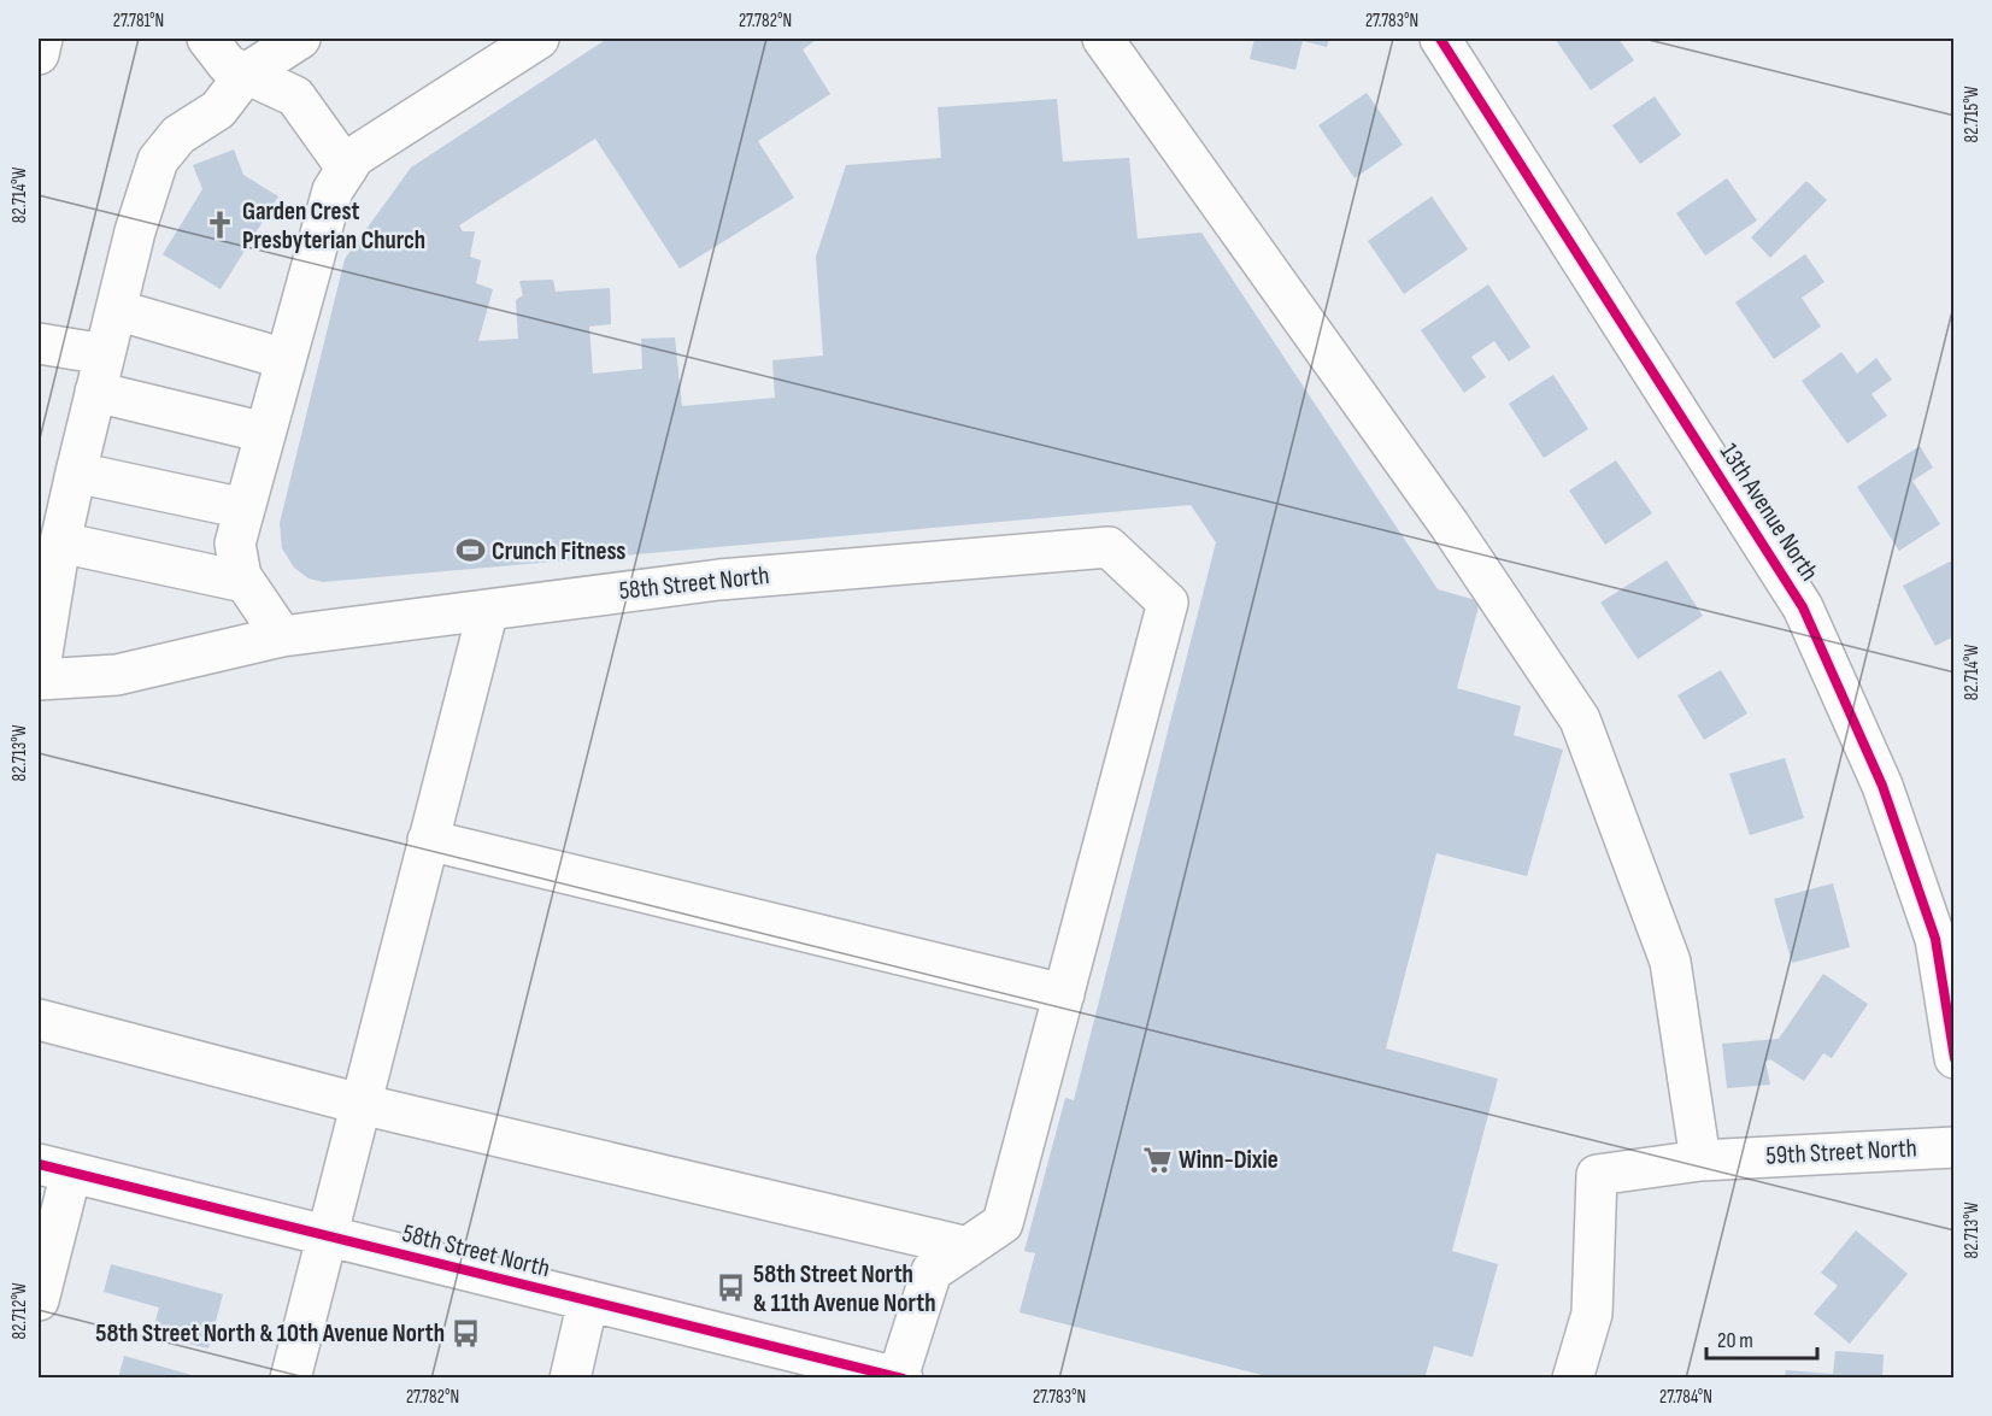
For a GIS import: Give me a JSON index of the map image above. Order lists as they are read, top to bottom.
{
  "streets": {
    "street": ["13th Avenue North", "58th Street North", "59th Street North"]
  },
  "places": {
    "church": ["Garden Crest Presbyterian Church"],
    "sports": ["Crunch Fitness"],
    "supermarket": ["Winn-Dixie"],
    "bus stop": ["58th Street North & 11th Avenue North", "58th Street North & 10th Avenue North"]
  },
  "scale_bar": "20 m",
  "coordinates": [
    "27.781°N",
    "27.782°N",
    "27.783°N",
    "82.715°W",
    "82.714°W",
    "82.713°W",
    "82.712°W",
    "27.784°N"
  ]
}
